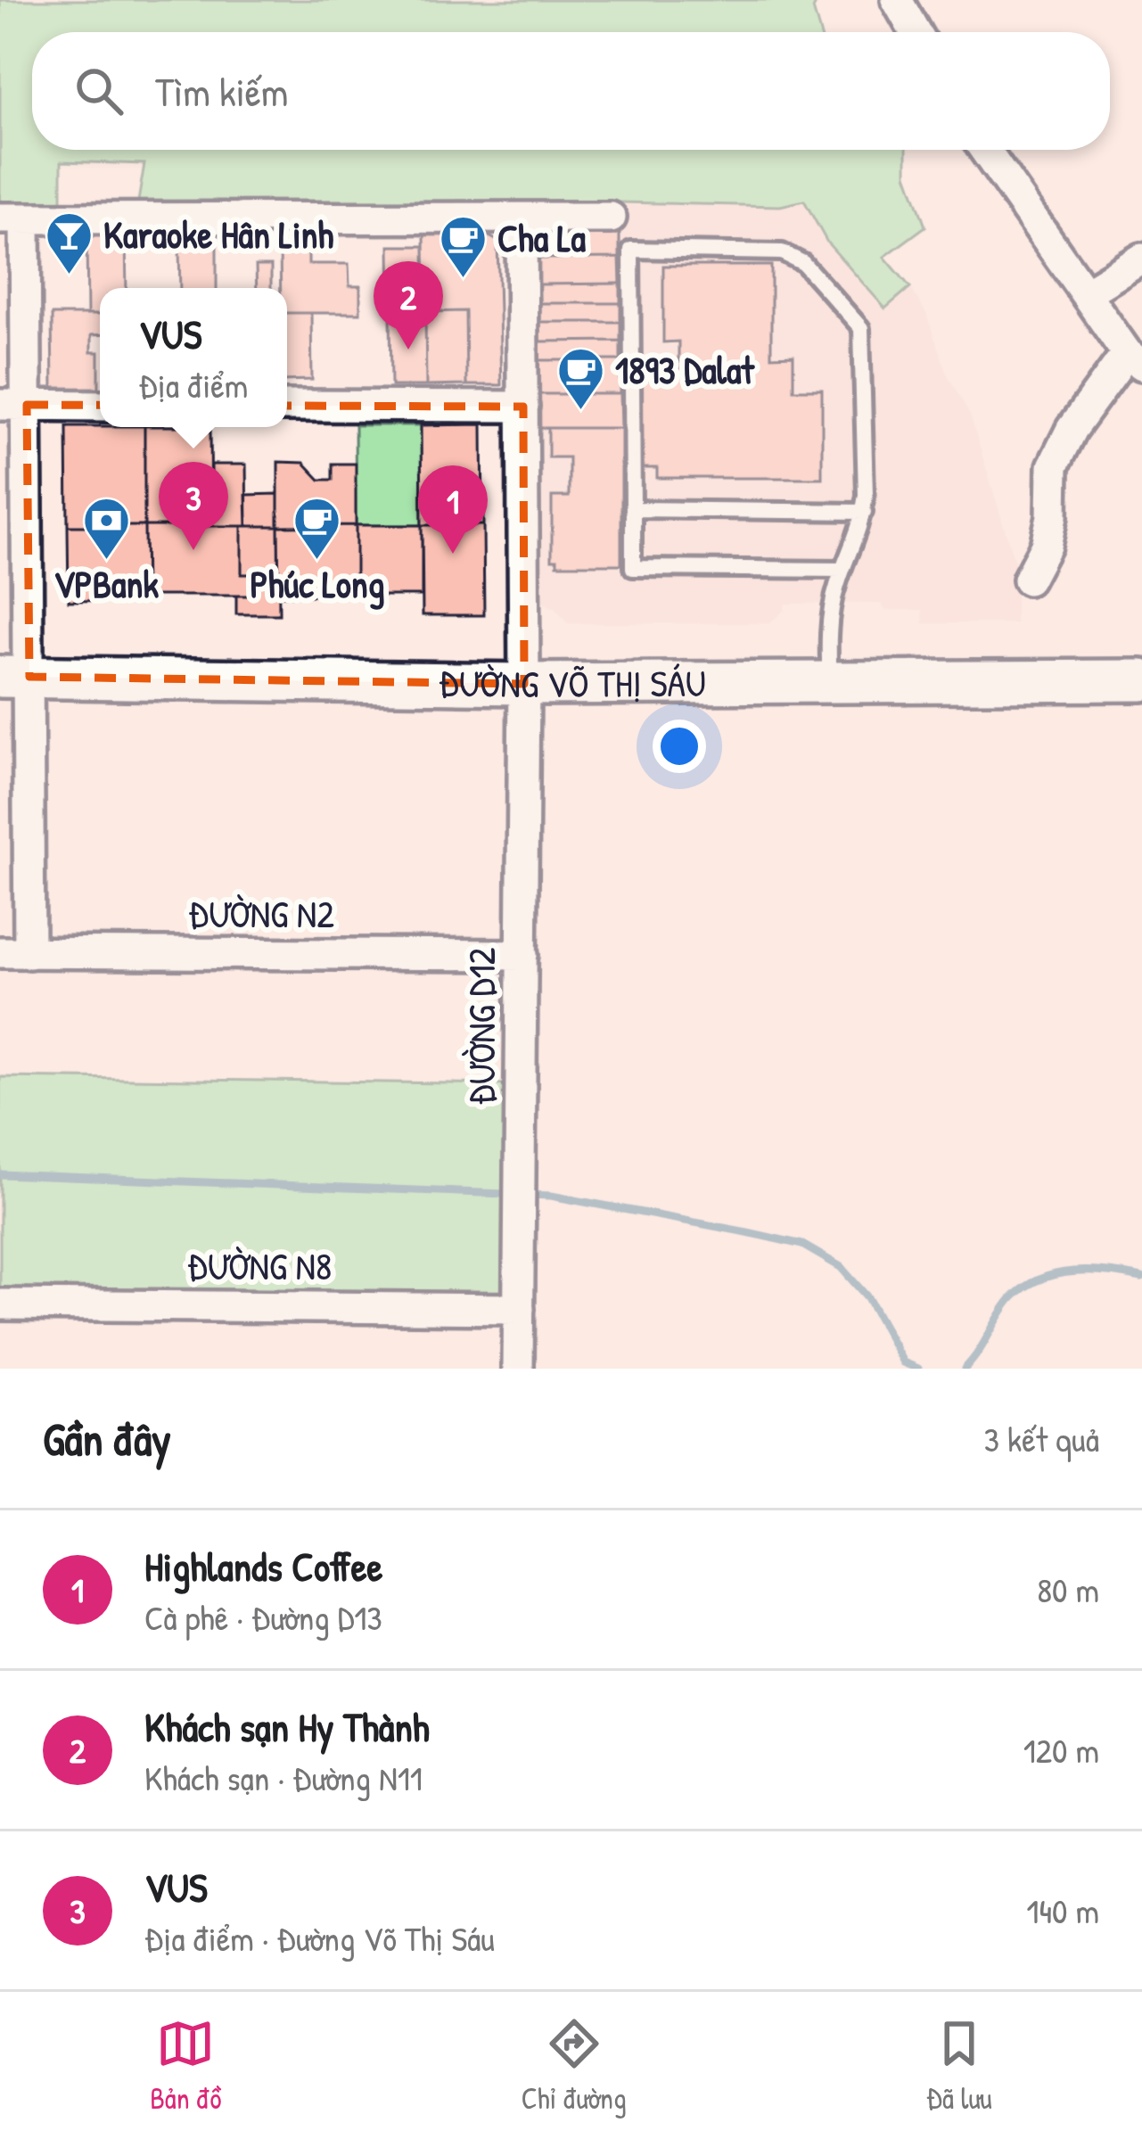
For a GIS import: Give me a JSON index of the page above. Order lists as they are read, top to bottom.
{
  "streets": {
    "main road": ["ĐƯỜNG VÕ THỊ SÁU"],
    "street": ["ĐƯỜNG N2", "ĐƯỜNG D12", "ĐƯỜNG N8"]
  },
  "crossings": [
    ["ĐƯỜNG VÕ THỊ SÁU", "ĐƯỜNG D12"],
    ["ĐƯỜNG N2", "ĐƯỜNG D12"],
    ["ĐƯỜNG D12", "ĐƯỜNG N8"]
  ],
  "places": {
    "bar": ["Karaoke Hân Linh"],
    "cafe": ["Cha La", "1893 Dalat", "Phúc Long"],
    "bank": ["VPBank"]
  },
  "page": {
    "search": "Tìm kiếm",
    "pins": ["2", "3", "1"],
    "popup": ["VUS", "Địa điểm"],
    "heading": ["Gần đây", "3 kết quả"],
    "list": [
      {
        "mark": "1",
        "name": "Highlands Coffee",
        "note": "Cà phê · Đường D13",
        "value": "80 m"
      },
      {
        "mark": "2",
        "name": "Khách sạn Hy Thành",
        "note": "Khách sạn · Đường N11",
        "value": "120 m"
      },
      {
        "mark": "3",
        "name": "VUS",
        "note": "Địa điểm · Đường Võ Thị Sáu",
        "value": "140 m"
      }
    ],
    "nav": ["Bản đồ", "Chỉ đường", "Đã lưu"]
  }
}
